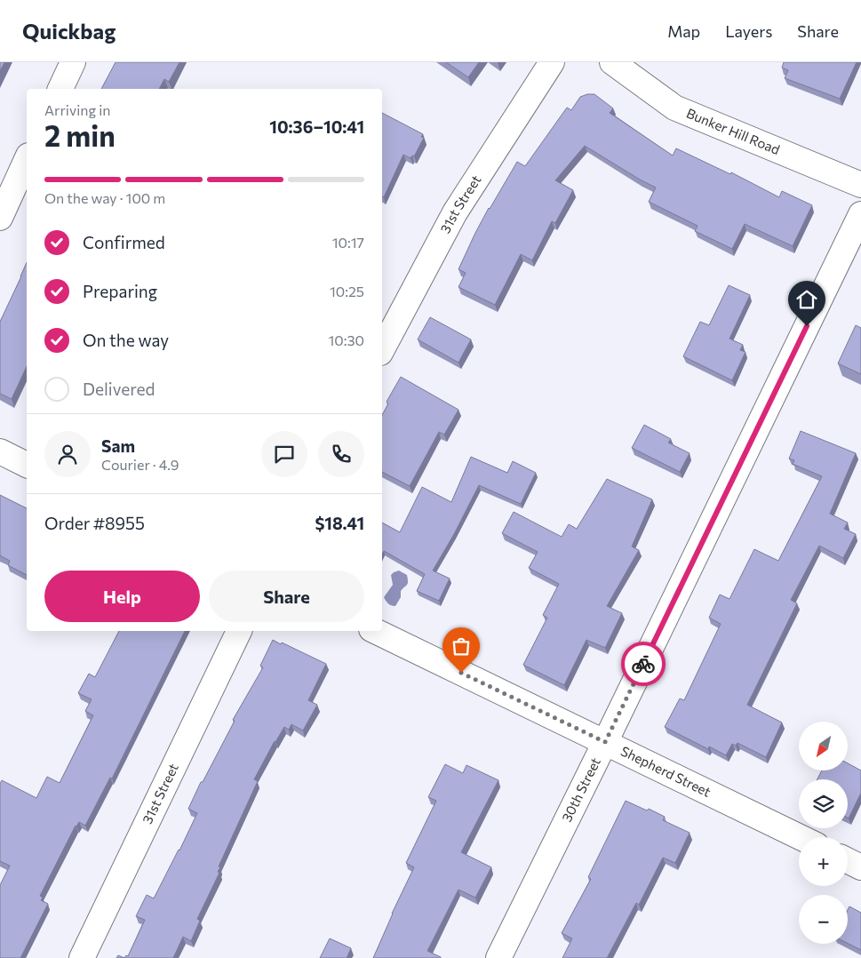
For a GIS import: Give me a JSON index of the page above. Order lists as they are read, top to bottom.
{
  "streets": {
    "street": [
      "Bunker Hill Road",
      "31st Street",
      "Shepherd Street",
      "30th Street"
    ]
  },
  "crossings": [
    ["Shepherd Street", "30th Street"]
  ],
  "north": "bottom left",
  "page": {
    "header": "Quickbag",
    "nav": ["Map", "Layers", "Share"],
    "heading": ["2 min", "Arriving in", "10:36–10:41"],
    "panel": [
      "Sam",
      "Courier · 4.9",
      "Order #8955",
      "$18.41"
    ],
    "bar": "On the way · 100 m",
    "list": [
      ["Confirmed", "10:17"],
      ["Preparing", "10:25"],
      ["On the way", "10:30"],
      "Delivered"
    ],
    "buttons": ["Help", "Share"],
    "map_buttons": ["+", "−"]
  }
}
